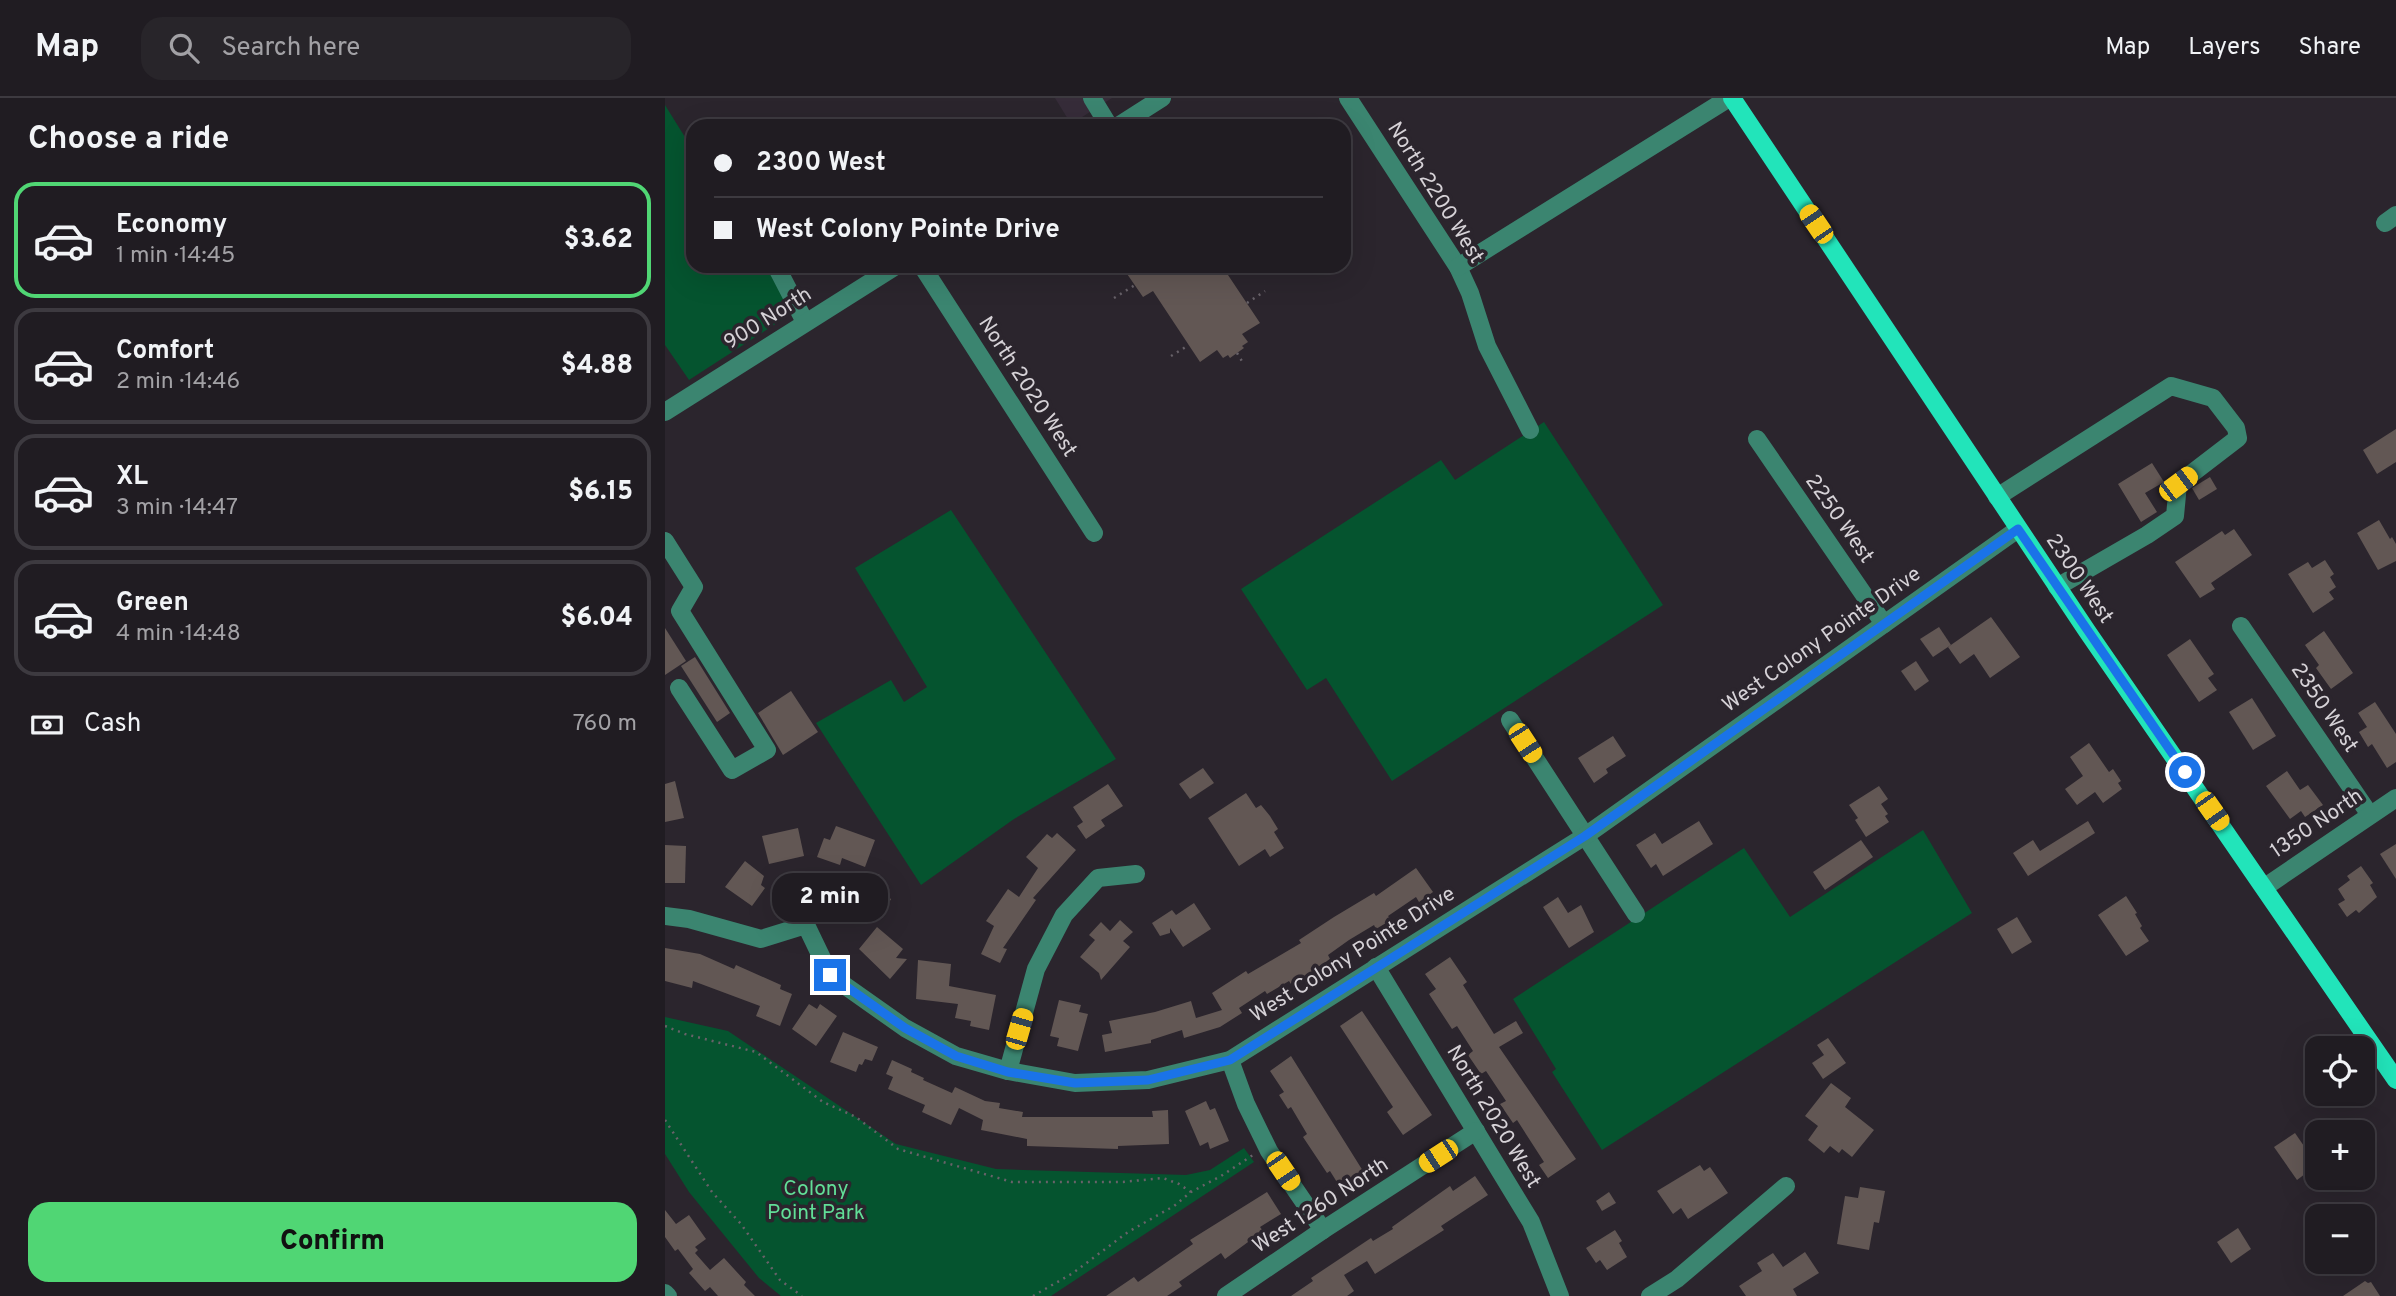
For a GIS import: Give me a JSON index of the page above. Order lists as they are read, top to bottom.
{
  "streets": {
    "main road": ["2300 West"],
    "street": [
      "North 2200 West",
      "900 North",
      "North 2020 West",
      "2250 West",
      "West Colony Pointe Drive",
      "2350 West",
      "1350 North",
      "West 1260 North"
    ]
  },
  "crossings": [
    ["North 2020 West", "West Colony Pointe Drive"],
    ["North 2020 West", "West 1260 North"],
    ["2250 West", "West Colony Pointe Drive"],
    ["2300 West", "West Colony Pointe Drive"],
    ["2300 West", "1350 North"],
    ["2350 West", "1350 North"]
  ],
  "parks": ["Colony Point Park"],
  "page": {
    "header": "Map",
    "search": "Search here",
    "nav": ["Map", "Layers", "Share"],
    "heading": "Choose a ride",
    "banner": ["2300 West", "West Colony Pointe Drive"],
    "list": [
      {
        "name": "Economy",
        "note": "1 min · 14:45",
        "value": "$3.62"
      },
      {
        "name": "Comfort",
        "note": "2 min · 14:46",
        "value": "$4.88"
      },
      {
        "name": "XL",
        "note": "3 min · 14:47",
        "value": "$6.15"
      },
      {
        "name": "Green",
        "note": "4 min · 14:48",
        "value": "$6.04"
      }
    ],
    "pay": ["Cash", "760 m"],
    "bubble": "2 min",
    "map_buttons": ["+", "−"],
    "buttons": "Confirm"
  }
}
